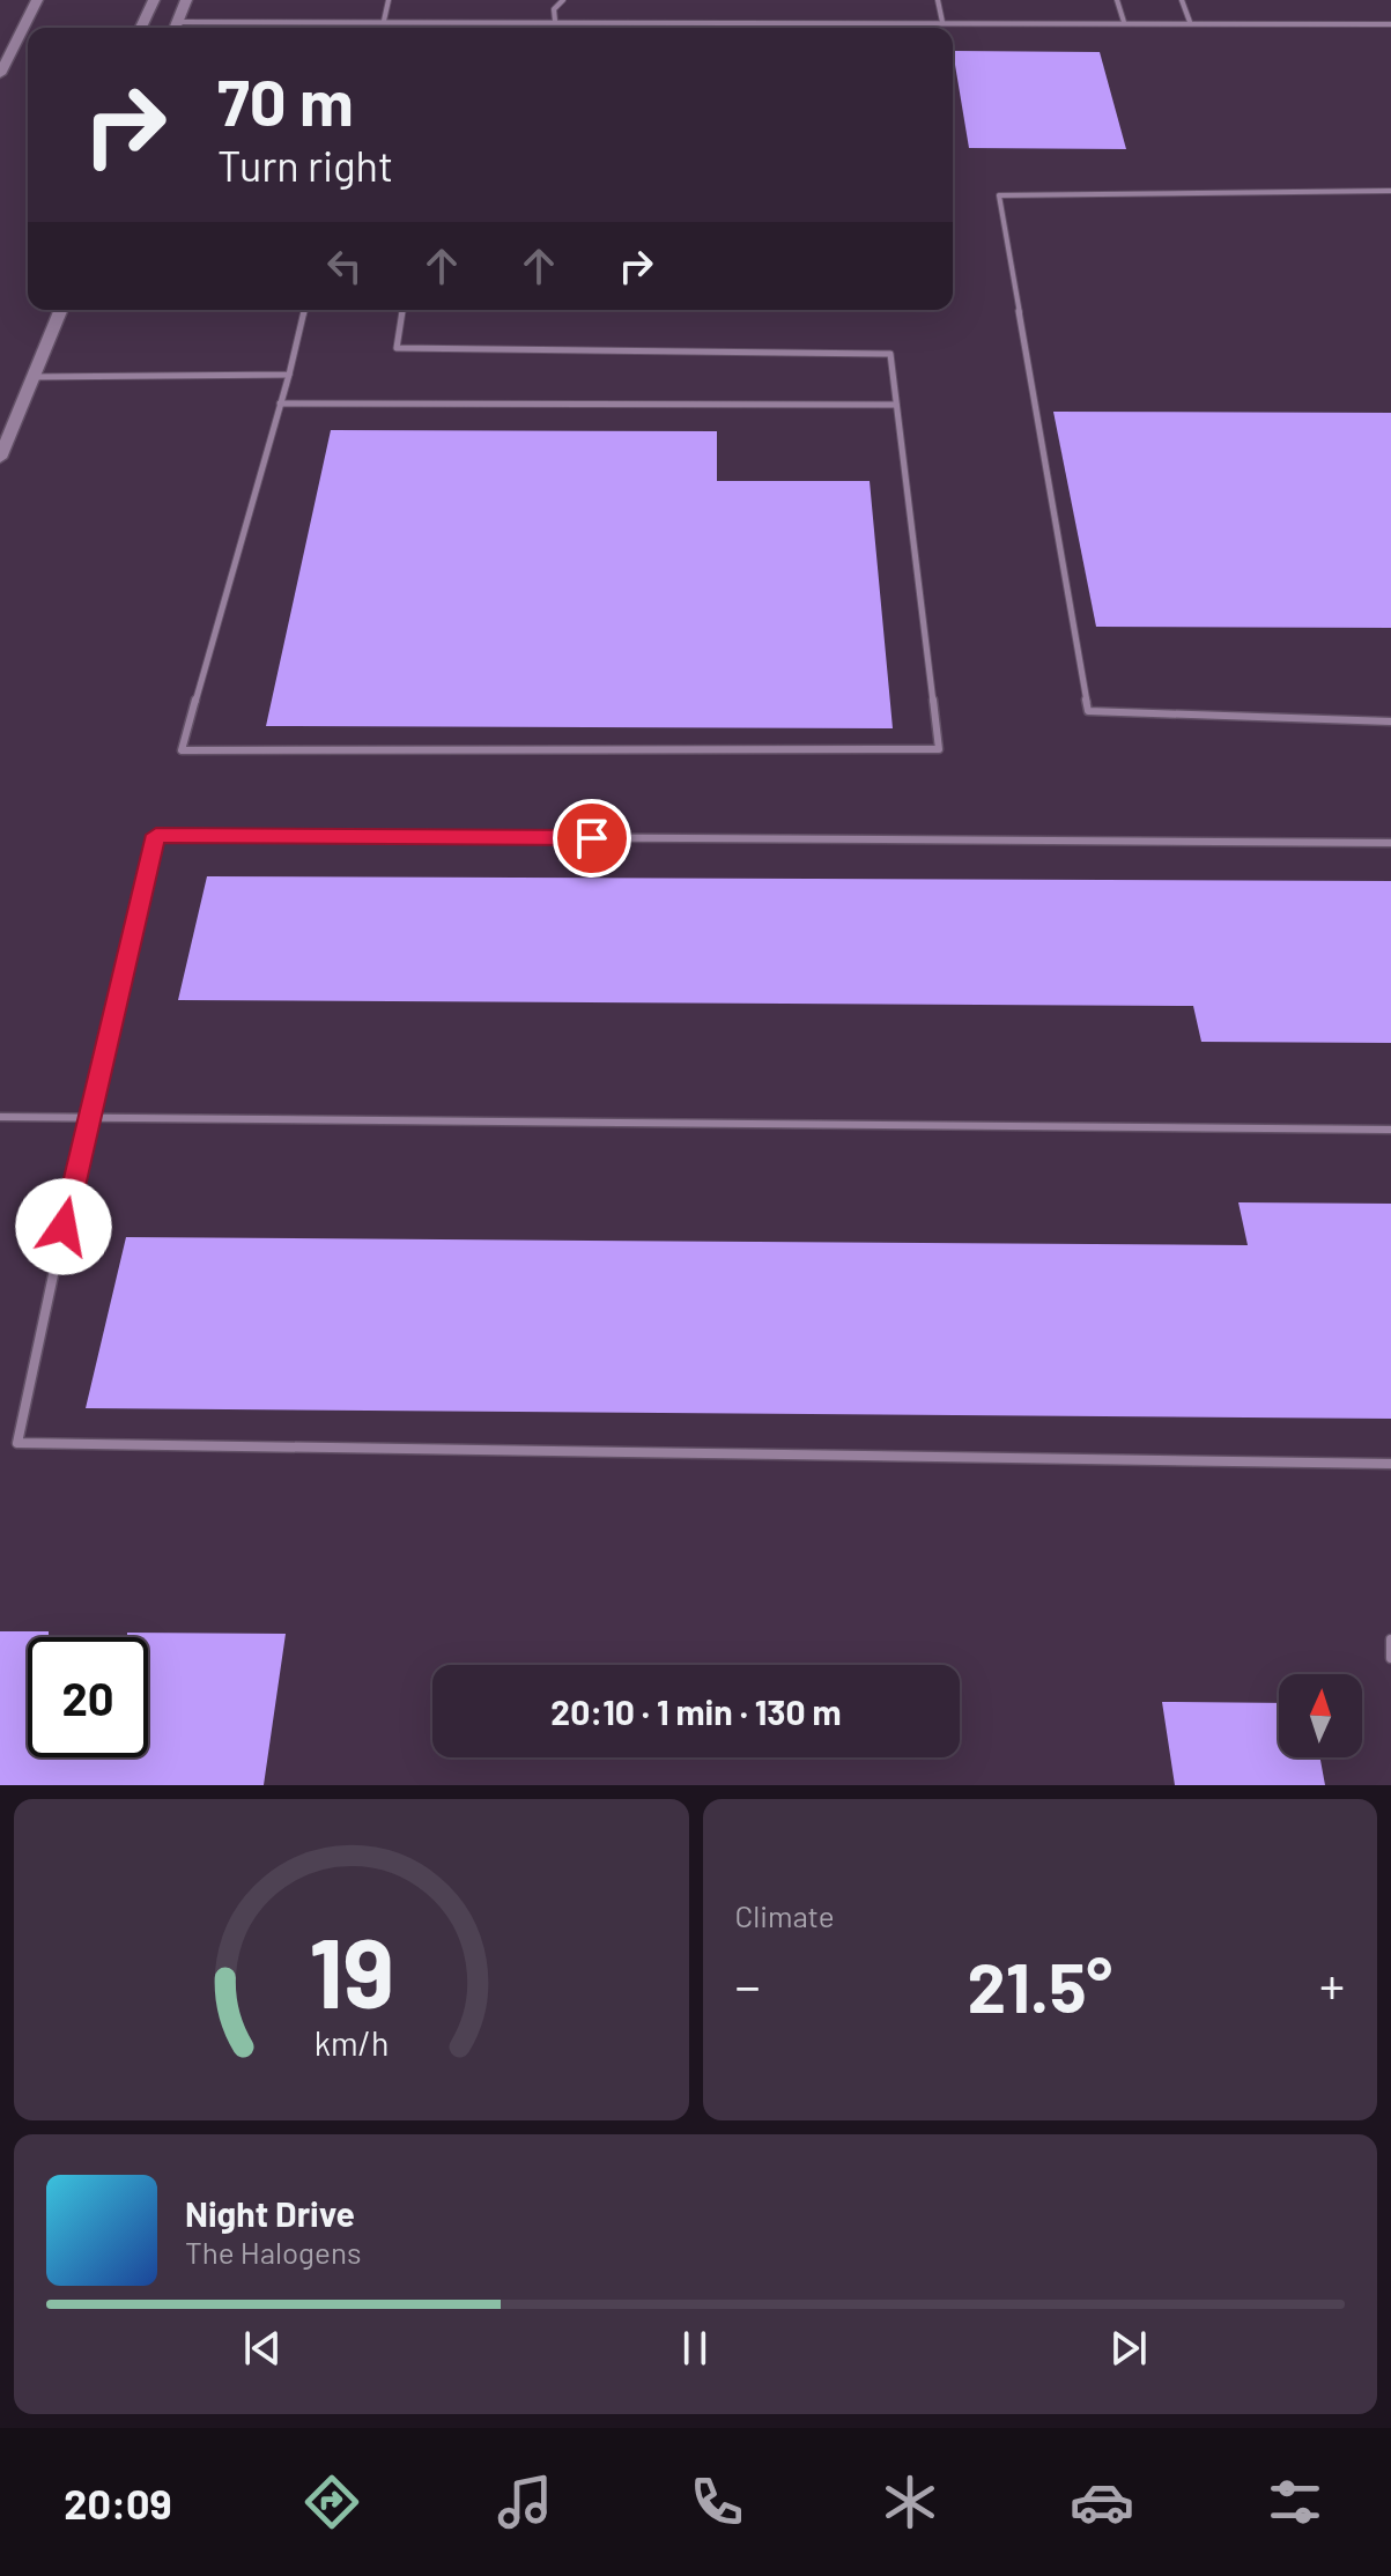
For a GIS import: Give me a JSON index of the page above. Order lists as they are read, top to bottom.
{
  "north": "top",
  "page": {
    "turn": ["70 m", "Turn right"],
    "limit": "20",
    "trip": "20:10 · 1 min · 130 m",
    "tile": "Climate",
    "heat": ["−", "21.5°", "+"],
    "song": ["Night Drive", "The Halogens"],
    "tabs": "20:09",
    "gauge": ["19", "km/h"]
  }
}
